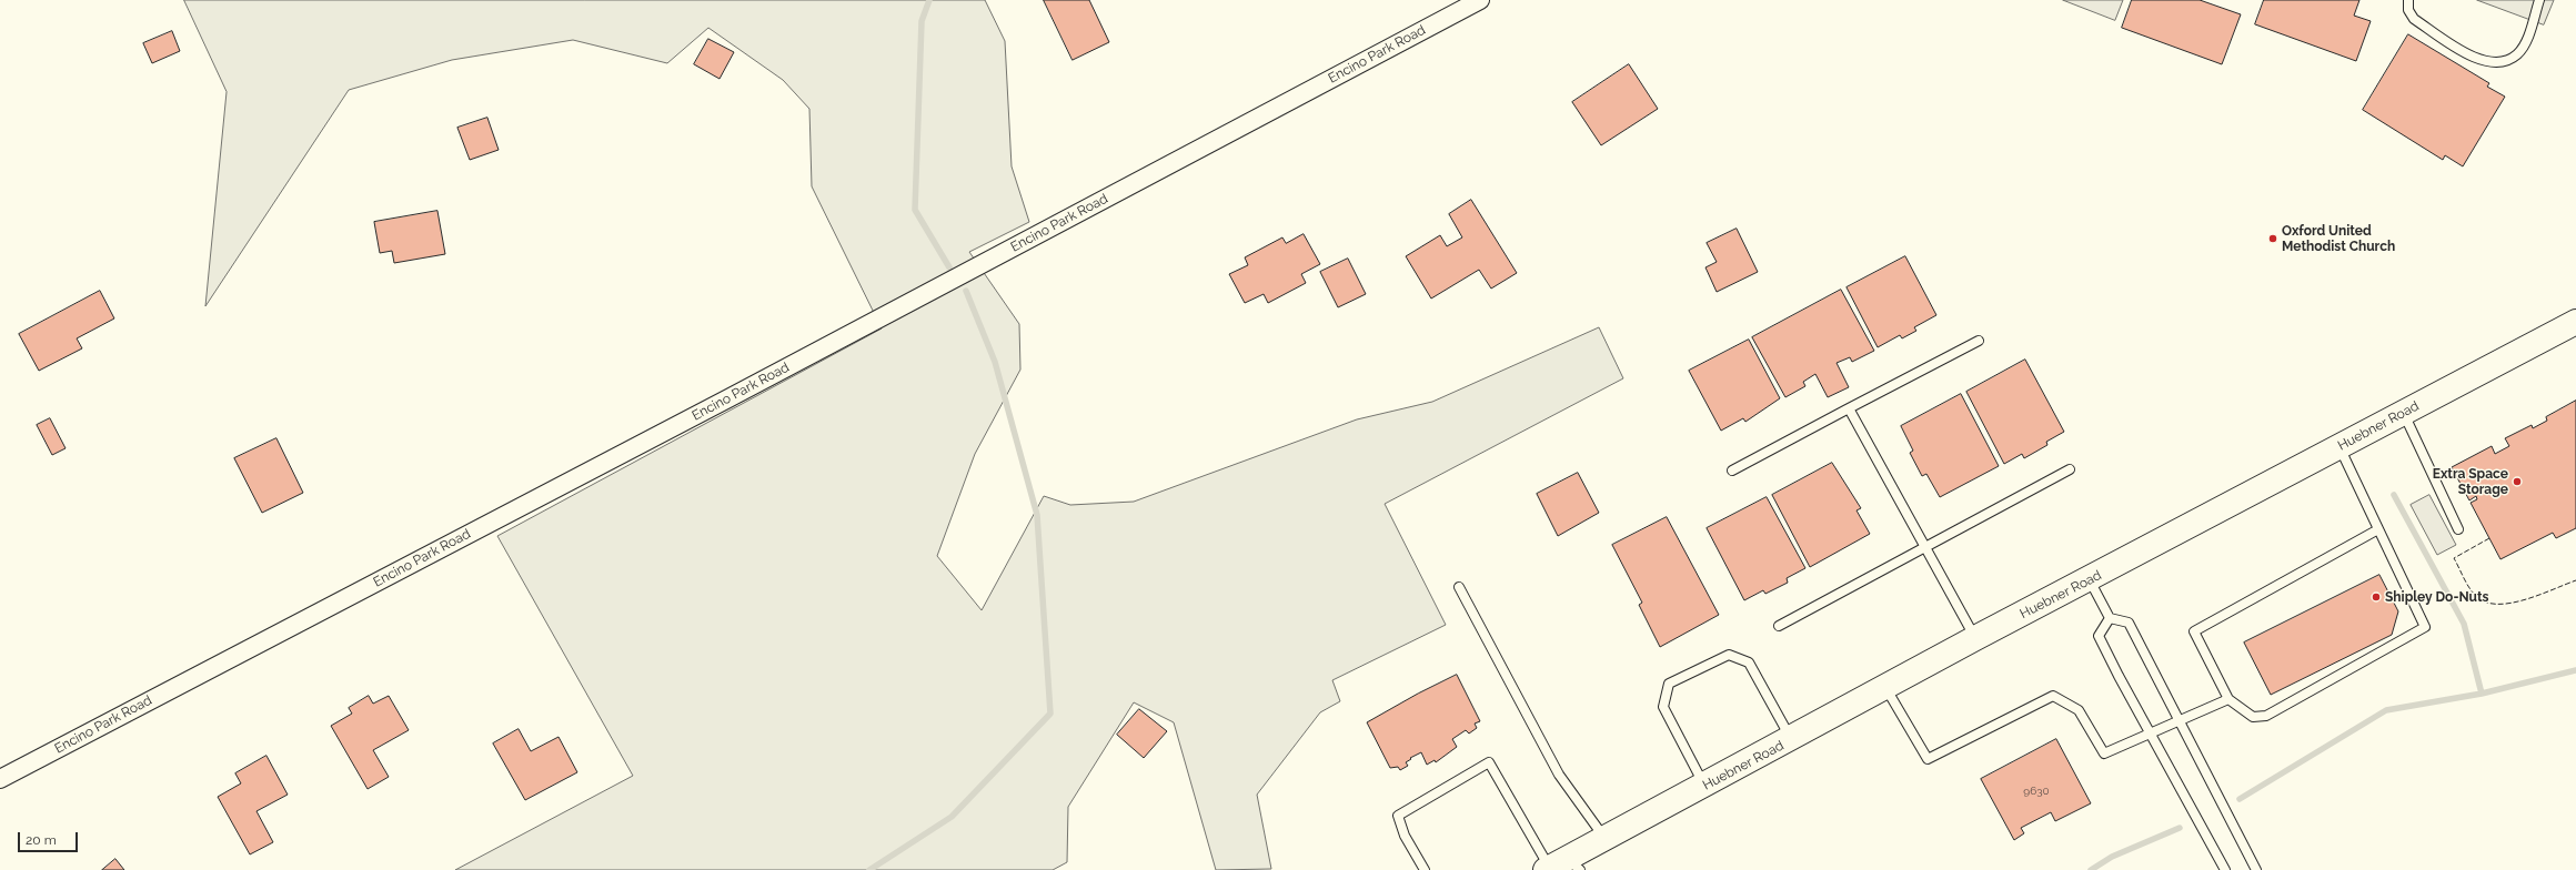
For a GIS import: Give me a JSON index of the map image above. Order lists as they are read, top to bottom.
{
  "streets": {
    "main road": ["Huebner Road"],
    "street": ["Encino Park Road"]
  },
  "places": ["Oxford United Methodist Church", "Extra Space Storage", "Shipley Do-Nuts"],
  "house_numbers": ["9630"],
  "scale_bar": "20 m"
}
